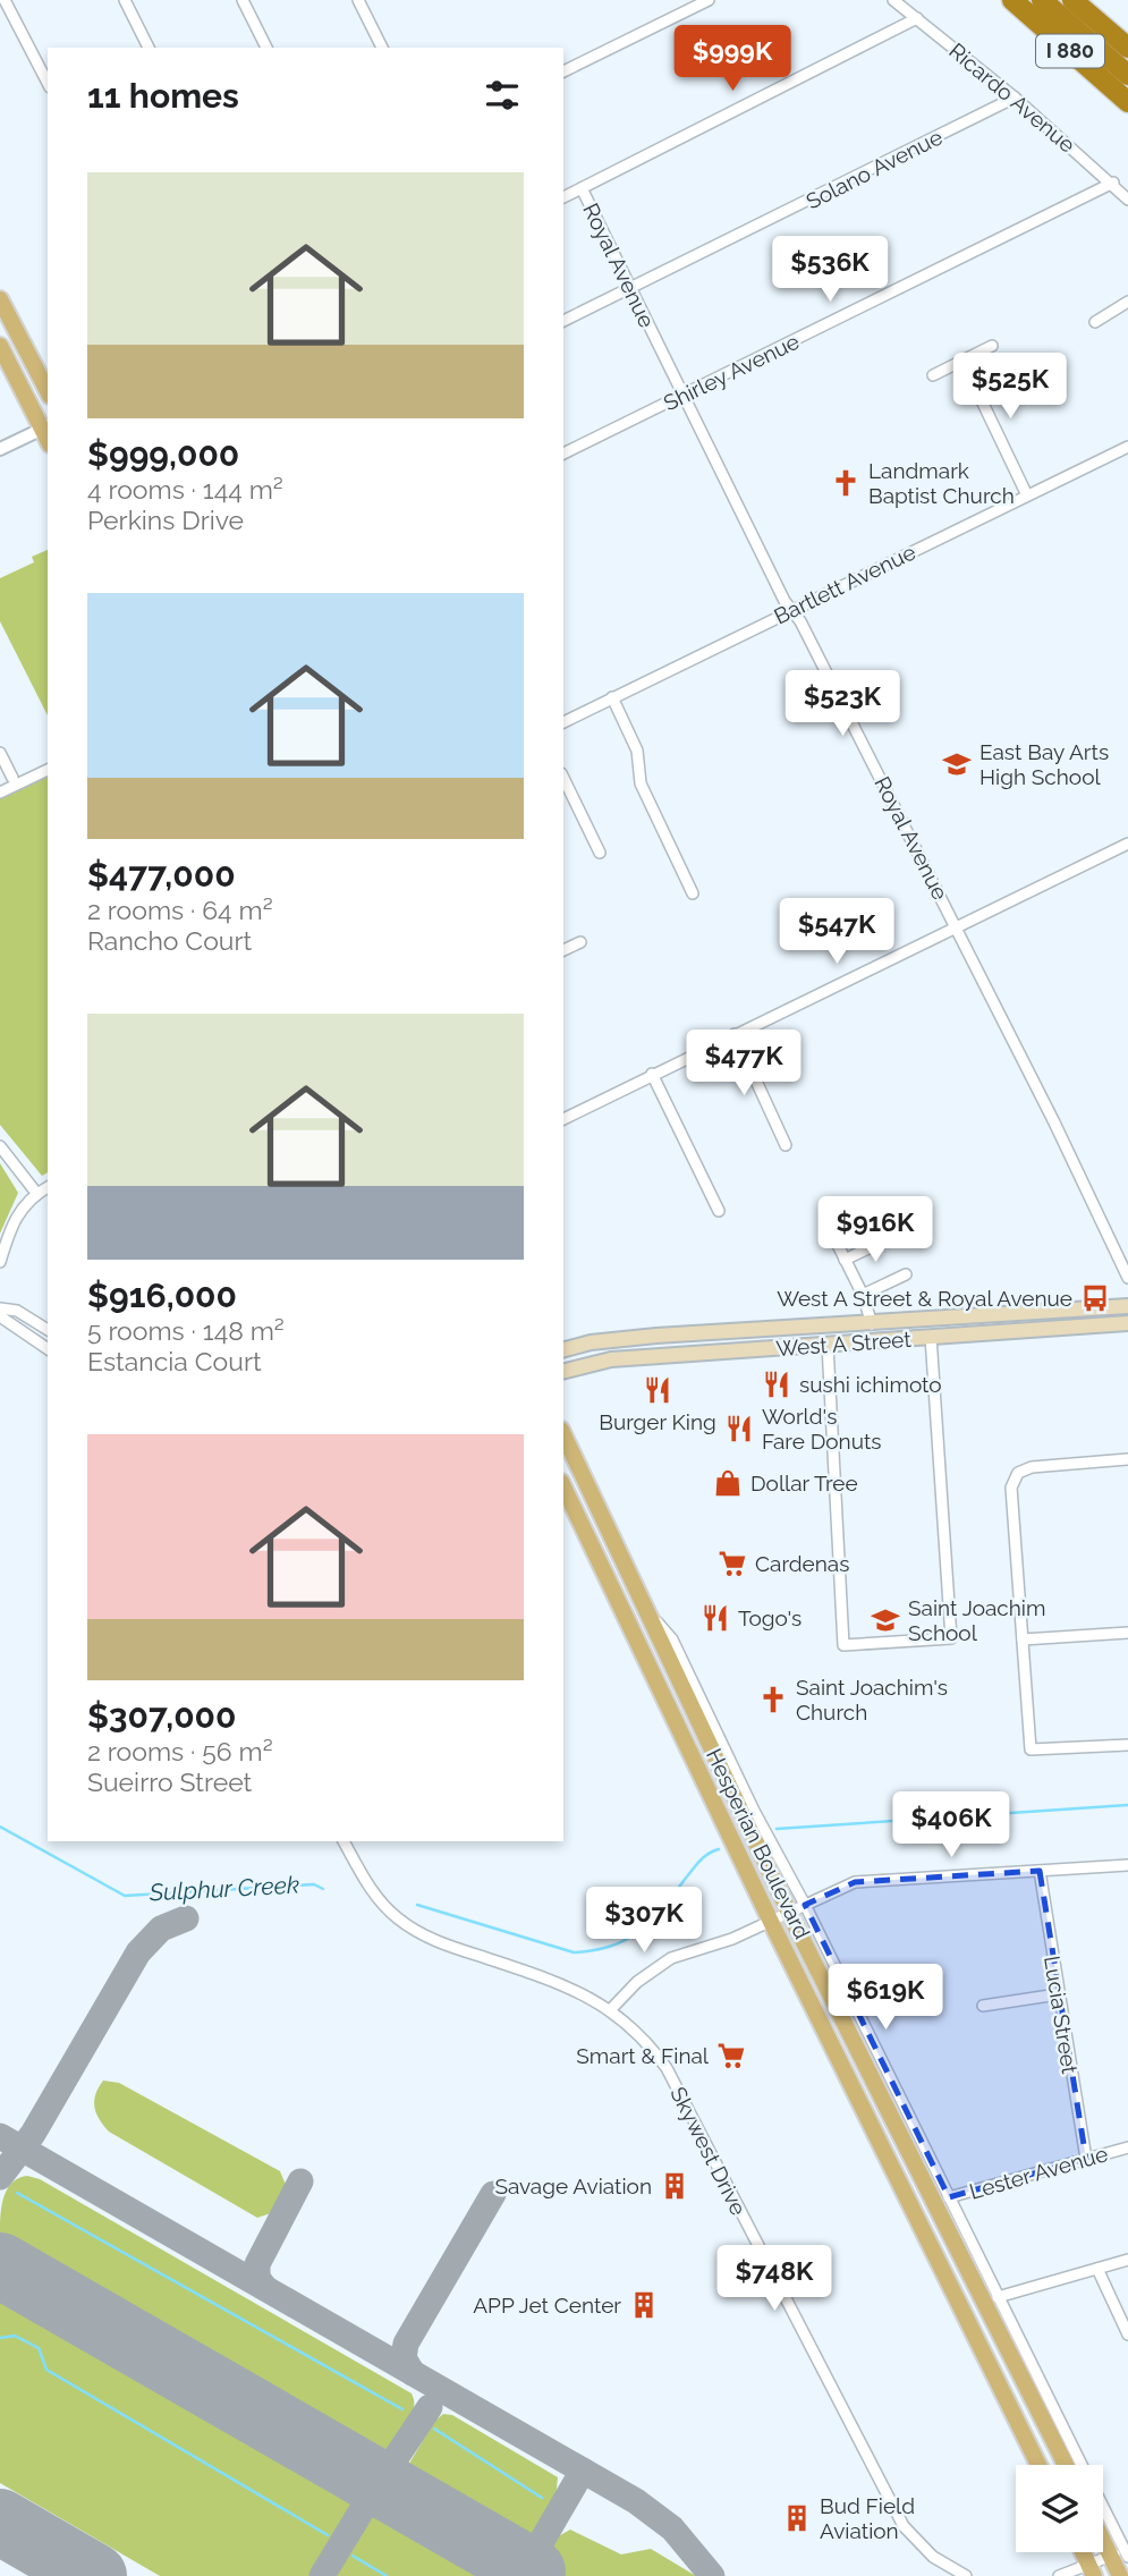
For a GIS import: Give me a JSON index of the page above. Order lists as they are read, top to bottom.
{
  "streets": {
    "highway": ["I 880"],
    "main road": ["West A Street", "Hesperian Boulevard"],
    "street": [
      "Ricardo Avenue",
      "Solano Avenue",
      "Royal Avenue",
      "Shirley Avenue",
      "Bartlett Avenue",
      "Lucia Street",
      "Skywest Drive",
      "Lester Avenue"
    ]
  },
  "crossings": [
    ["Ricardo Avenue", "Solano Avenue"],
    ["Ricardo Avenue", "Shirley Avenue"],
    ["Solano Avenue", "Royal Avenue"],
    ["Royal Avenue", "Shirley Avenue"],
    ["Royal Avenue", "Bartlett Avenue"],
    ["Hesperian Boulevard", "Lester Avenue"],
    ["Lucia Street", "Lester Avenue"]
  ],
  "water": ["Sulphur Creek"],
  "places": {
    "church": ["Landmark Baptist Church", "Saint Joachim's Church"],
    "school or university": ["East Bay Arts High School", "Saint Joachim School"],
    "bus stop": ["West A Street & Royal Avenue"],
    "restaurant": [
      "sushi ichimoto",
      "Burger King",
      "World's Fare Donuts",
      "Togo's"
    ],
    "shop": ["Dollar Tree"],
    "supermarket": ["Cardenas", "Smart & Final"],
    "building": ["Savage Aviation", "APP Jet Center", "Bud Field Aviation"]
  },
  "page": {
    "price": [
      "$999K",
      "$536K",
      "$525K",
      "$523K",
      "$547K",
      "$477K",
      "$916K",
      "$406K",
      "$307K",
      "$619K",
      "$748K"
    ],
    "heading": "11 homes",
    "list": [
      {
        "name": "$999,000",
        "note": "4 rooms · 144 m² · Perkins Drive"
      },
      {
        "name": "$477,000",
        "note": "2 rooms · 64 m² · Rancho Court"
      },
      {
        "name": "$916,000",
        "note": "5 rooms · 148 m² · Estancia Court"
      },
      {
        "name": "$307,000",
        "note": "2 rooms · 56 m² · Sueirro Street"
      }
    ]
  }
}
